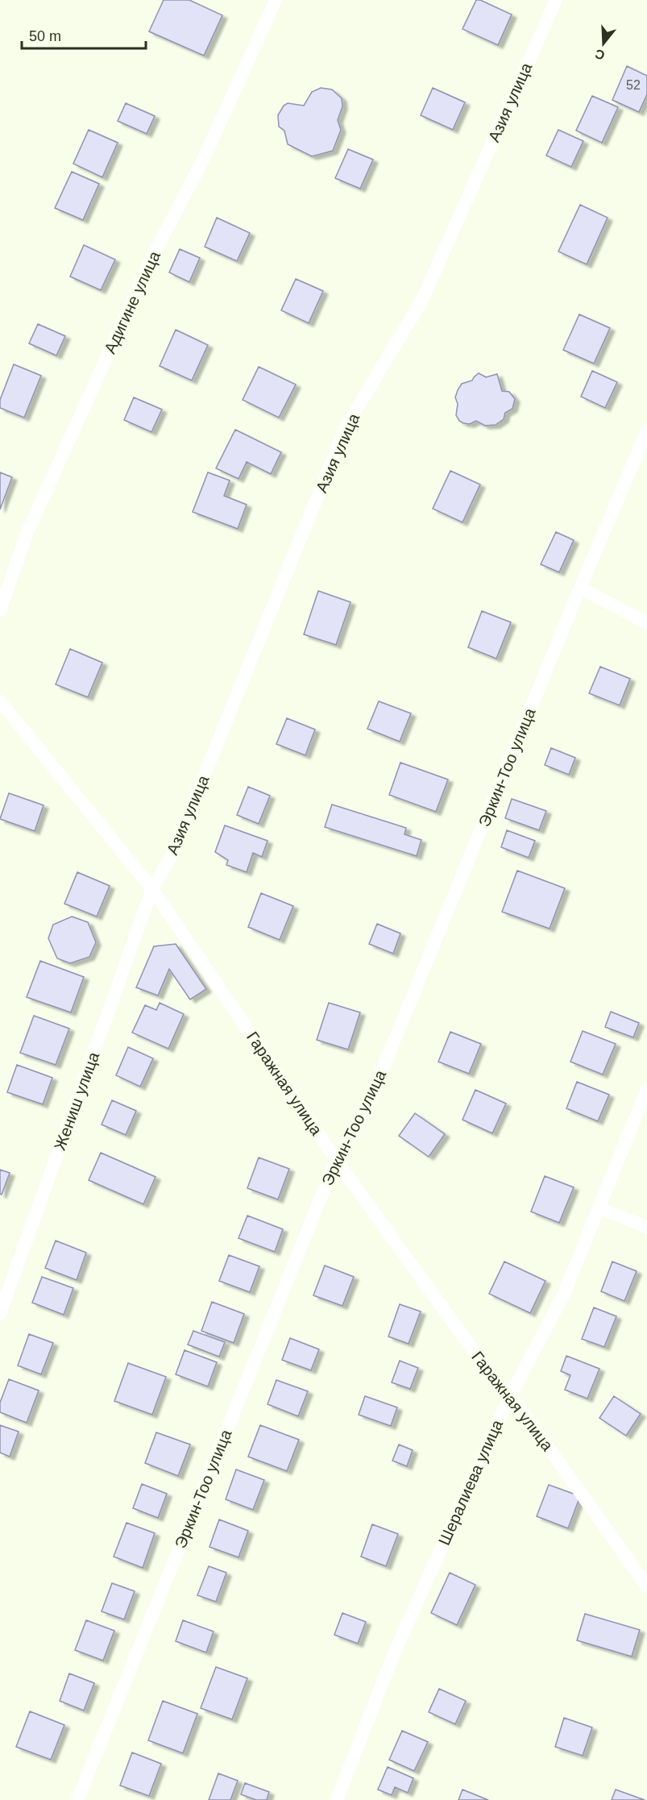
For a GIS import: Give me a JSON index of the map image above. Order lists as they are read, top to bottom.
{
  "streets": {
    "street": [
      "Азия улица",
      "Адигине улица",
      "Эркин-Тоо улица",
      "Гаражная улица",
      "Жениш улица",
      "Шералиева улица"
    ]
  },
  "crossings": [
    ["Азия улица", "Гаражная улица"],
    ["Азия улица", "Жениш улица"],
    ["Эркин-Тоо улица", "Гаражная улица"],
    ["Гаражная улица", "Жениш улица"],
    ["Гаражная улица", "Шералиева улица"]
  ],
  "house_numbers": ["52"],
  "scale_bar": "50 m",
  "north": "bottom"
}
